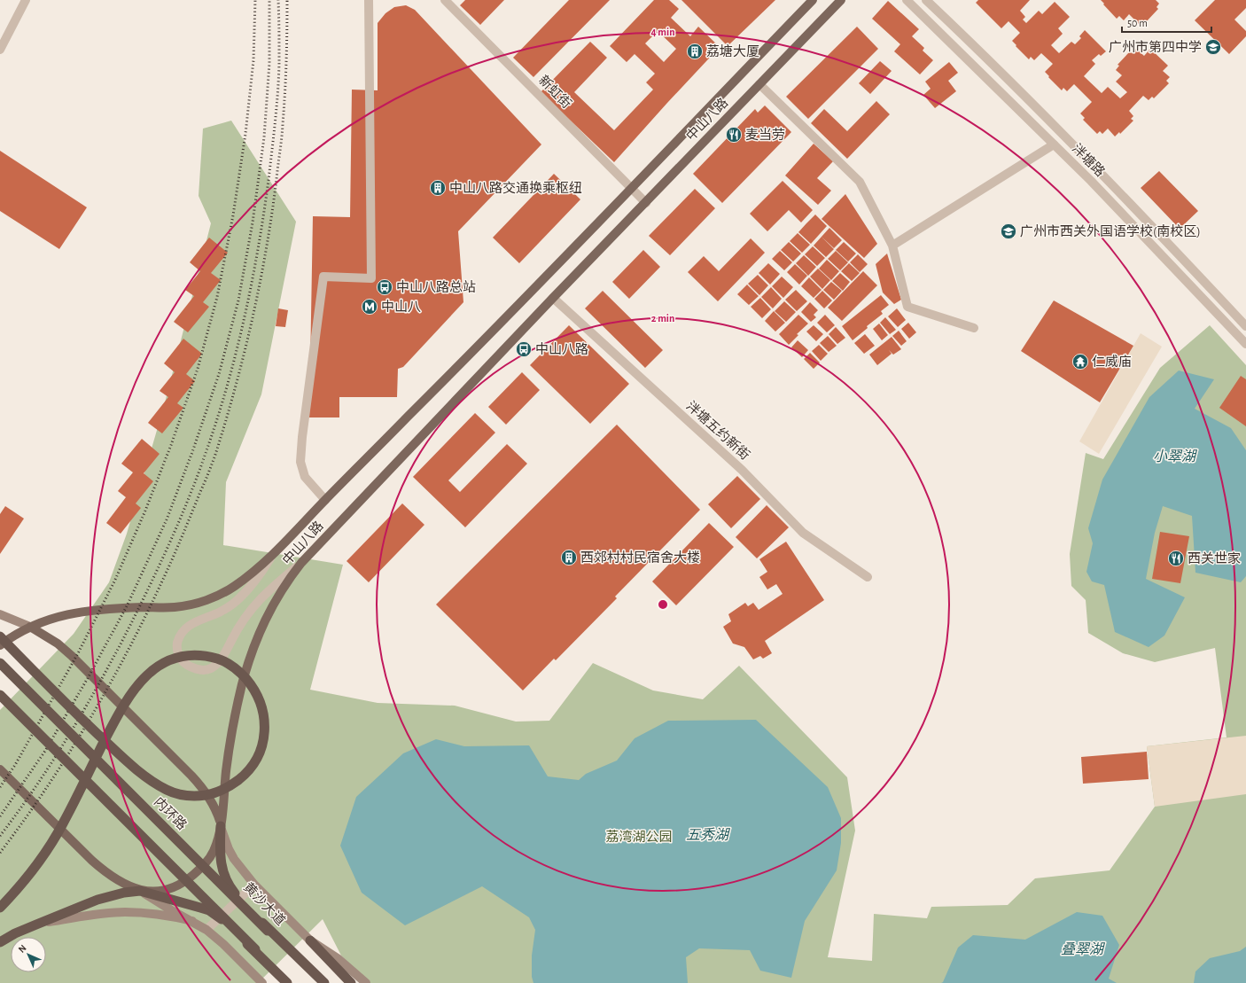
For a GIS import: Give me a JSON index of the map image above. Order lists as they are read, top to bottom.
{
  "streets": {
    "highway": ["内环路", "黄沙大道"],
    "main road": ["中山八路"],
    "street": ["新虹街", "泮塘路", "泮塘五约新街"]
  },
  "crossings": [
    ["新虹街", "中山八路"],
    ["中山八路", "泮塘五约新街"],
    ["中山八路", "黄沙大道"]
  ],
  "water": ["小翠湖", "五秀湖", "叠翠湖"],
  "parks": ["荔湾湖公园"],
  "places": {
    "school or university": ["广州市第四中学", "广州市西关外国语学校(南校区)"],
    "building": ["荔塘大厦", "中山八路交通换乘枢纽", "西郊村村民宿舍大楼"],
    "restaurant": ["麦当劳", "西关世家"],
    "bus stop": ["中山八路总站", "中山八路"],
    "metro station": ["中山八"],
    "temple": ["仁威庙"]
  },
  "scale_bar": "50 m",
  "north": "top left",
  "rings": ["4 min", "2 min"]
}
